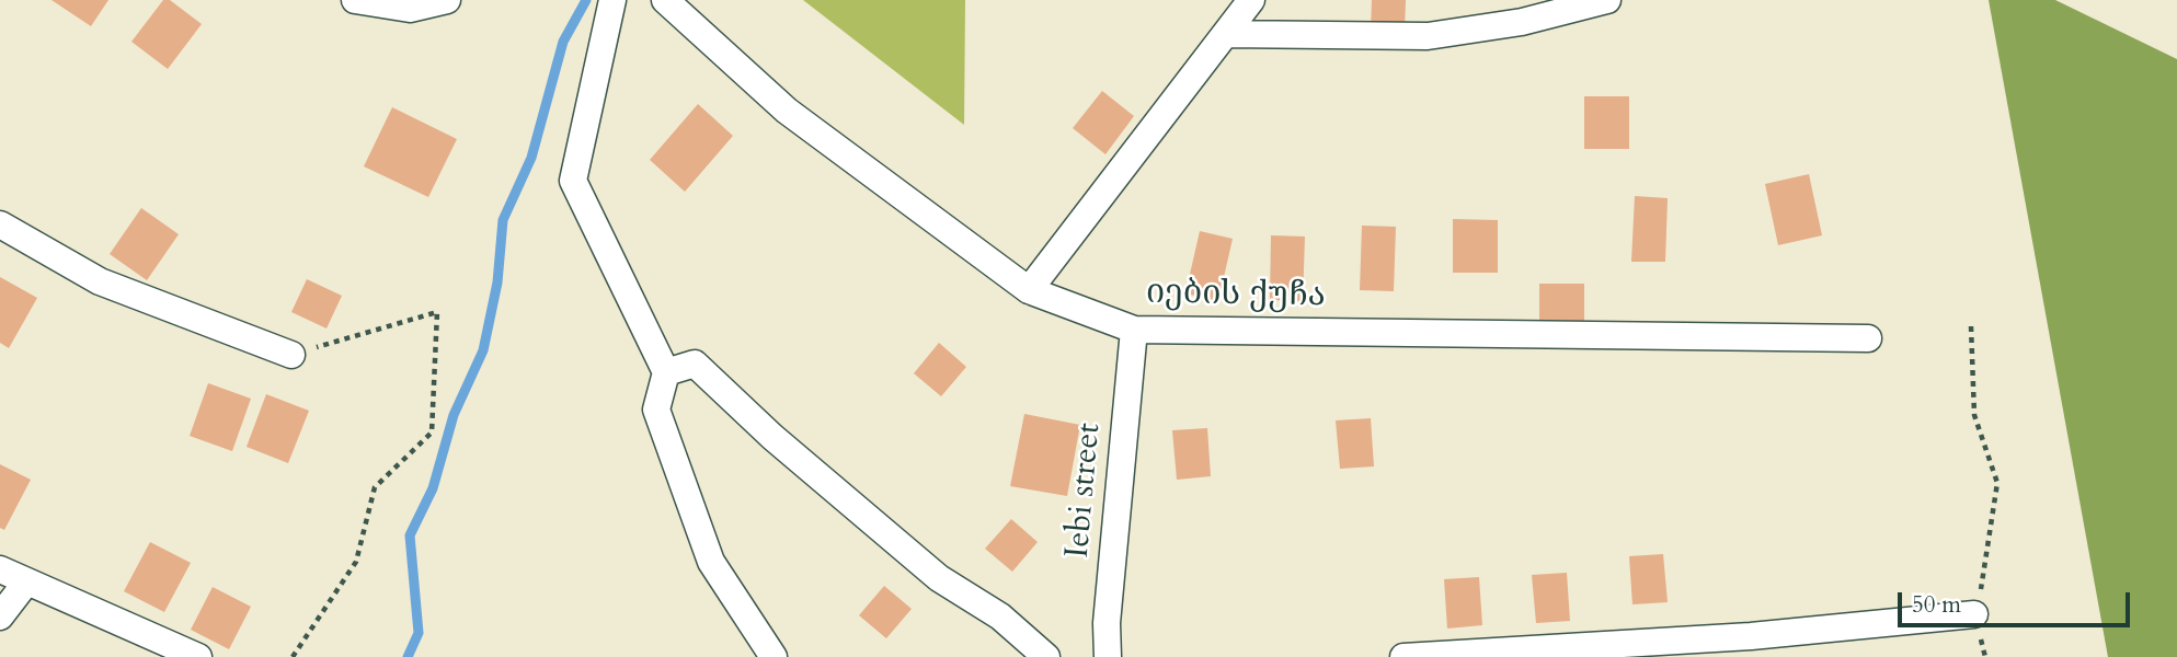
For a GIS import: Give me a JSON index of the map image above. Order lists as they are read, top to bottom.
{
  "streets": {
    "street": ["იების ქუჩა", "Iebi street"]
  },
  "crossings": [
    ["იების ქუჩა", "Iebi street"]
  ],
  "scale_bar": "50 m"
}
